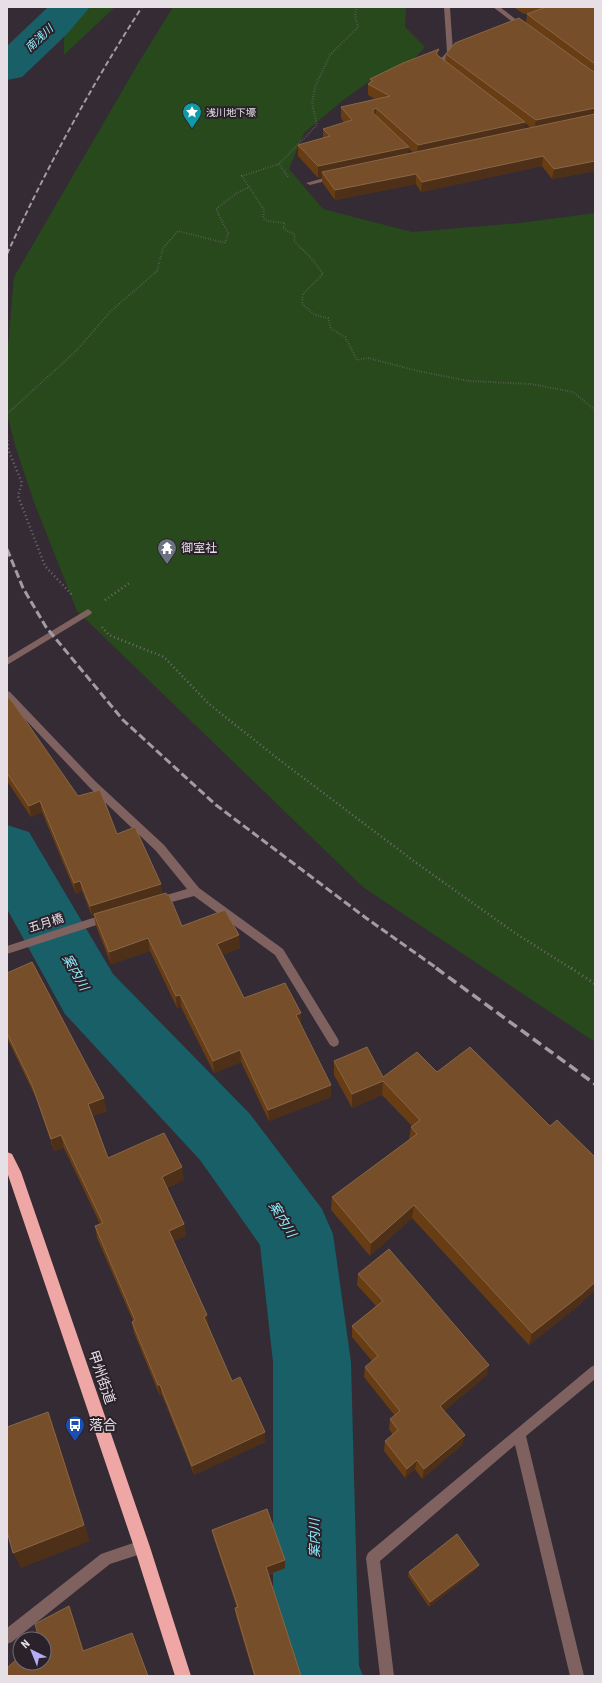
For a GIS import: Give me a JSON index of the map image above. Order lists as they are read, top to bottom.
{
  "streets": {
    "highway": ["甲州街道"],
    "street": ["五月橋"]
  },
  "water": ["南浅川", "案内川"],
  "places": {
    "place": ["浅川地下壕"],
    "temple": ["御室社"],
    "bus stop": ["落合"]
  },
  "north": "top left"
}
